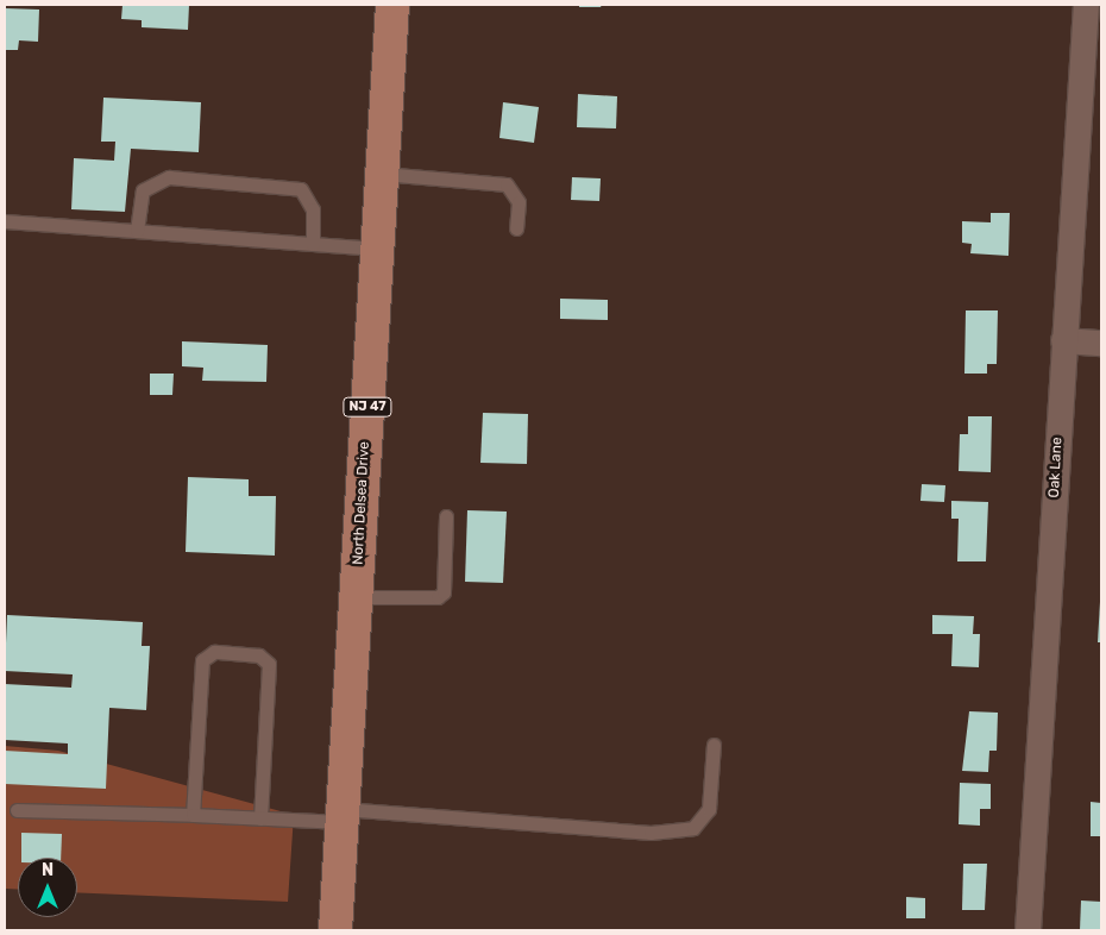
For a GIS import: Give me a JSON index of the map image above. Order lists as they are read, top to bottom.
{
  "streets": {
    "main road": ["NJ 47", "North Delsea Drive"],
    "street": ["Oak Lane"]
  },
  "north": "top"
}
